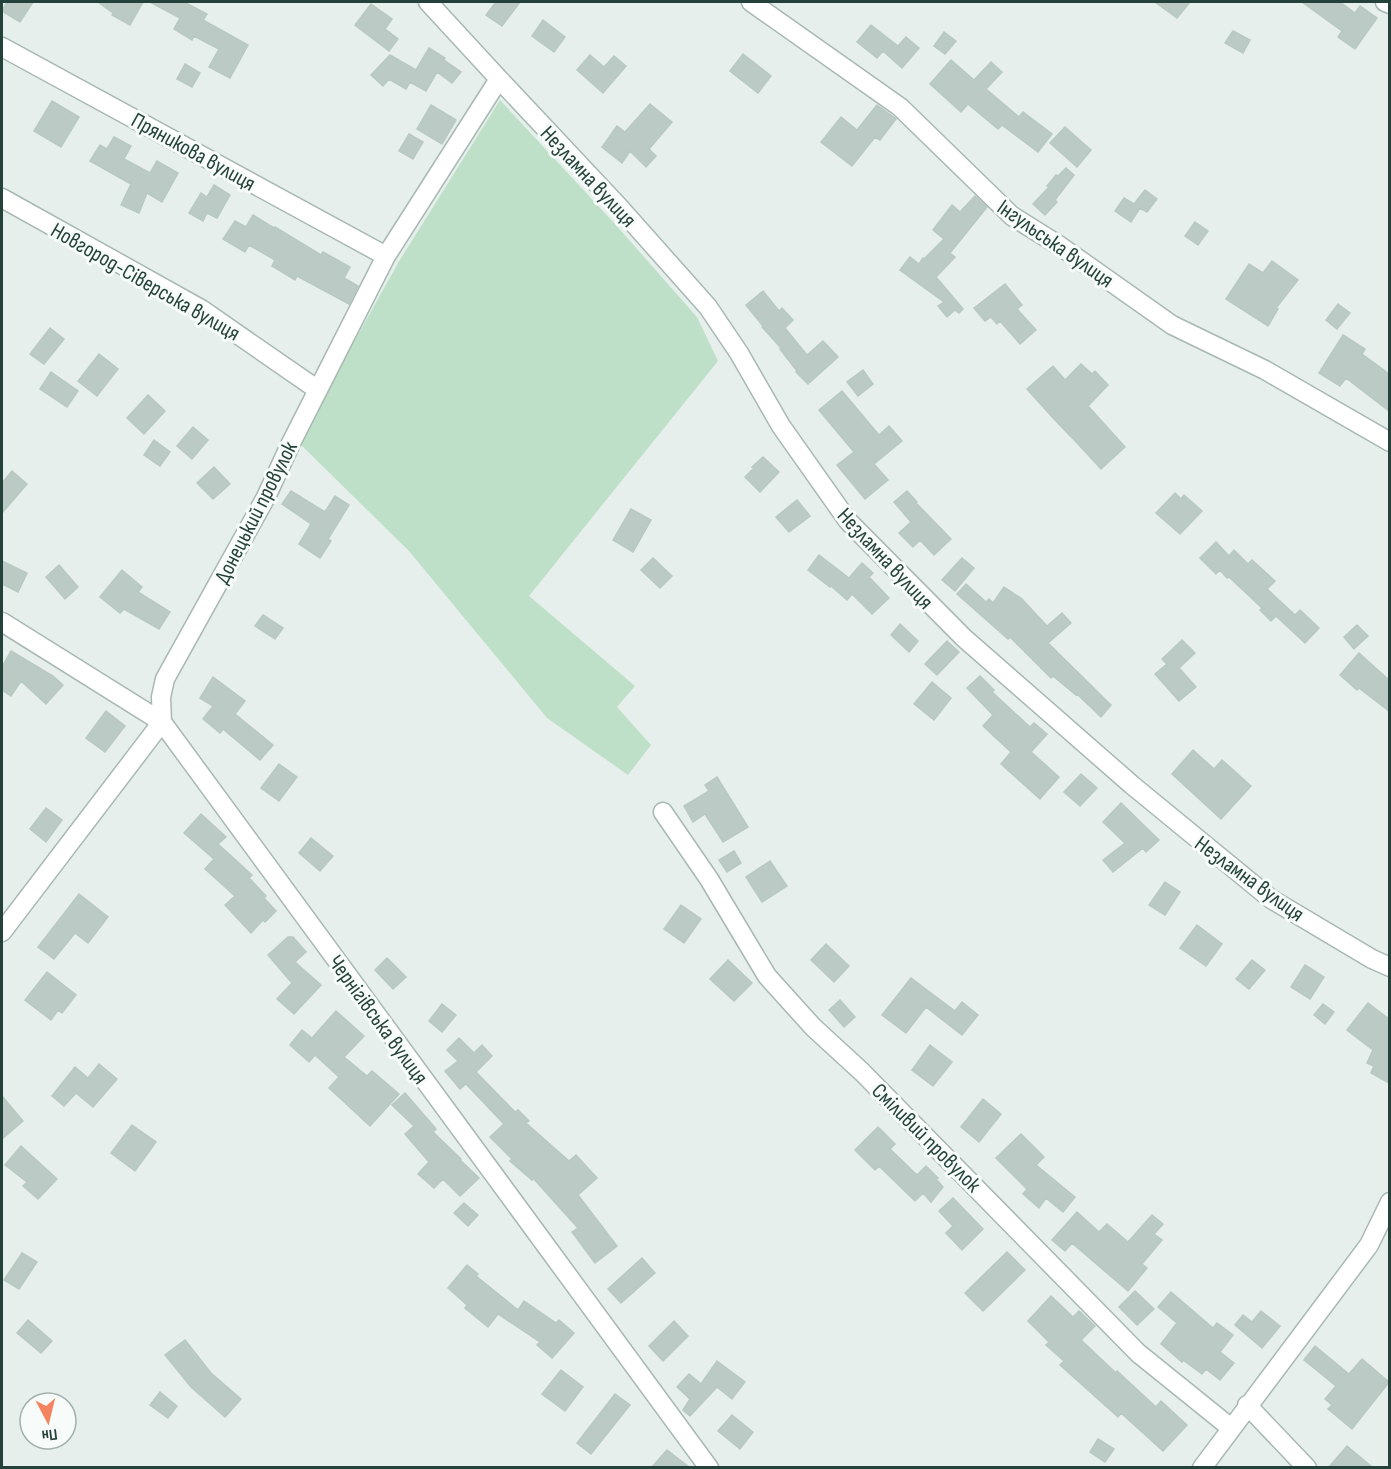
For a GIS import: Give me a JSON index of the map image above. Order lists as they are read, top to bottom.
{
  "streets": {
    "street": [
      "Пряникова вулиця",
      "Незламна вулиця",
      "Інгульська вулиця",
      "Новгород-Сіверська вулиця",
      "Донецький провулок",
      "Чернігівська вулиця",
      "Сміливий провулок"
    ]
  },
  "crossings": [
    ["Пряникова вулиця", "Донецький провулок"],
    ["Незламна вулиця", "Донецький провулок"],
    ["Новгород-Сіверська вулиця", "Донецький провулок"],
    ["Донецький провулок", "Чернігівська вулиця"]
  ],
  "north": "bottom"
}
